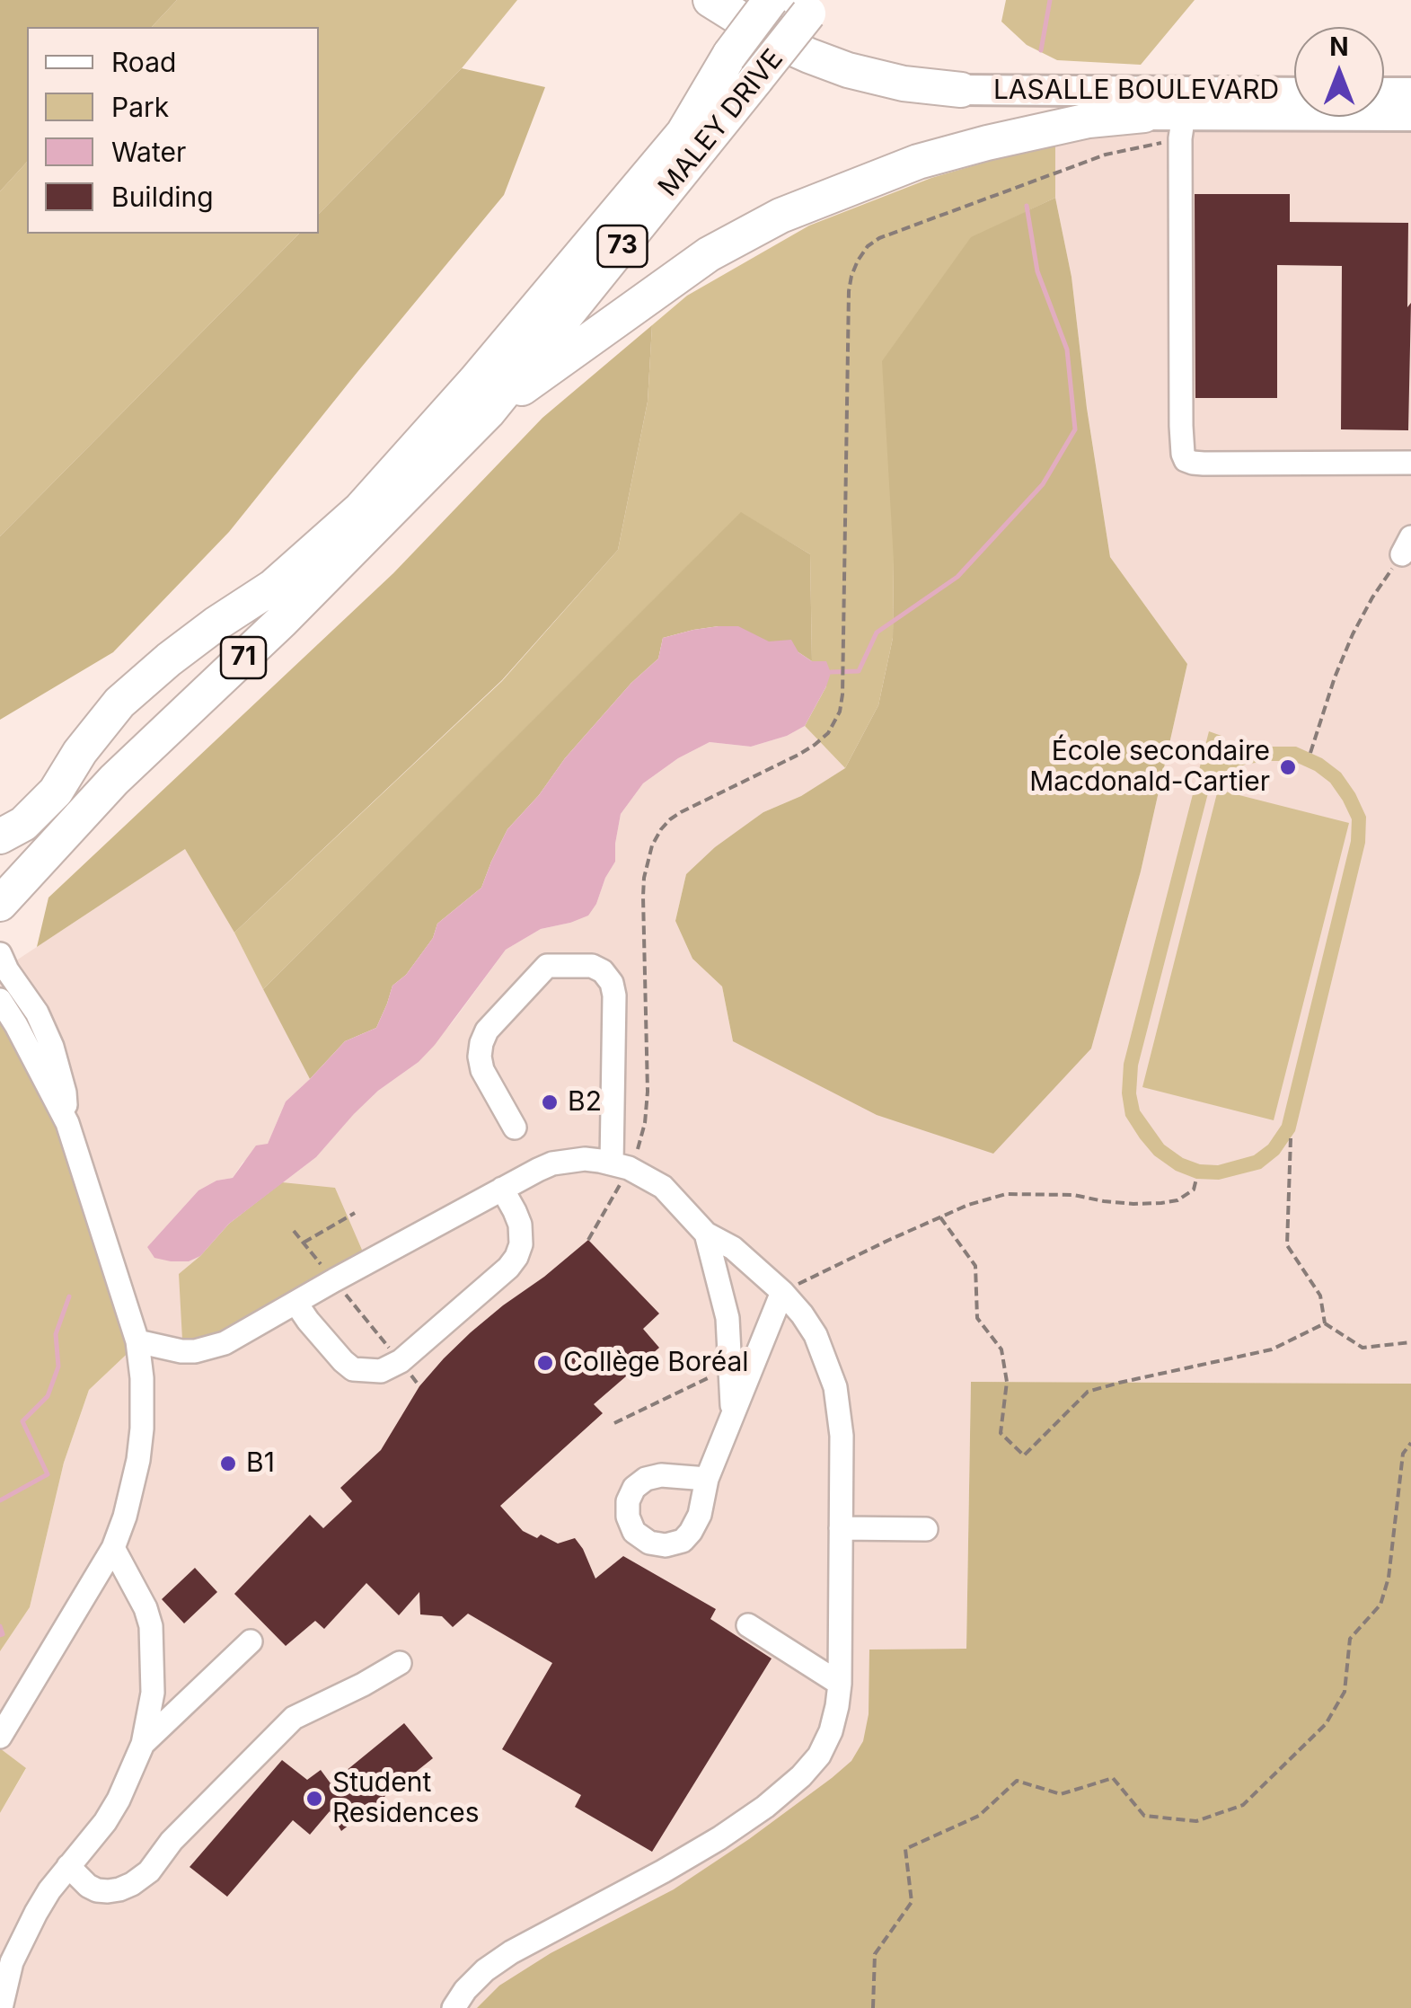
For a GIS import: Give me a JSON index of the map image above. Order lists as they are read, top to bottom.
{
  "streets": {
    "highway": ["MALEY DRIVE", "73", "71"],
    "main road": ["LASALLE BOULEVARD"]
  },
  "crossings": [
    ["MALEY DRIVE", "71"]
  ],
  "places": [
    "École secondaire Macdonald-Cartier",
    "B2",
    "Collège Boréal",
    "B1",
    "Student Residences"
  ],
  "legend": [
    "Road",
    "Park",
    "Water",
    "Building"
  ],
  "north": "top"
}
